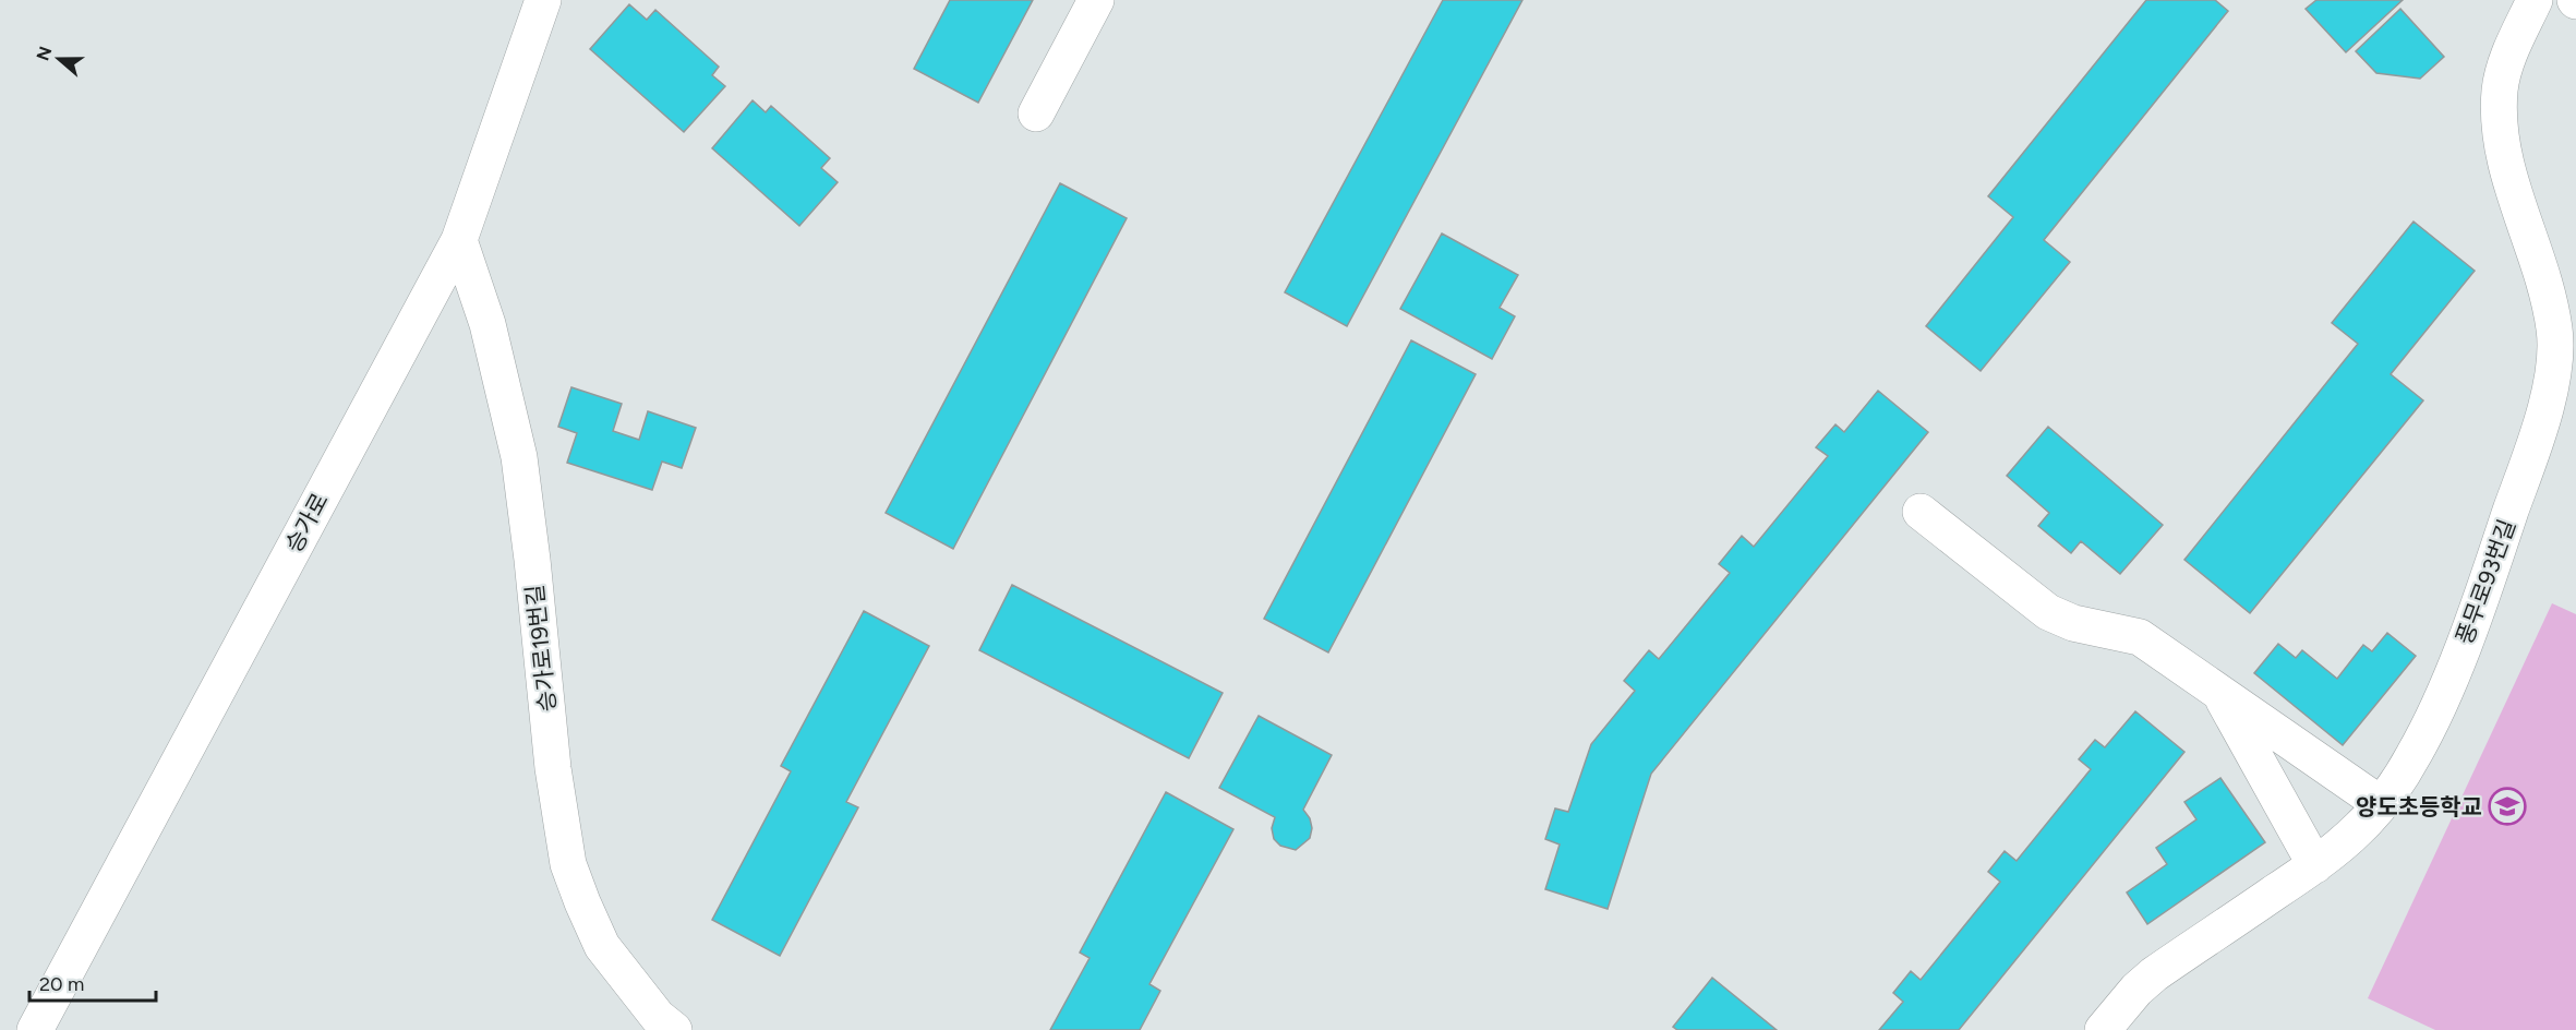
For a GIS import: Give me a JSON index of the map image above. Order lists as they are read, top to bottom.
{
  "streets": {
    "street": ["승가로", "풍무로93번길", "승가로19번길"]
  },
  "crossings": [
    ["승가로", "승가로19번길"]
  ],
  "places": {
    "school or university": ["양도초등학교"]
  },
  "scale_bar": "20 m",
  "north": "left"
}
